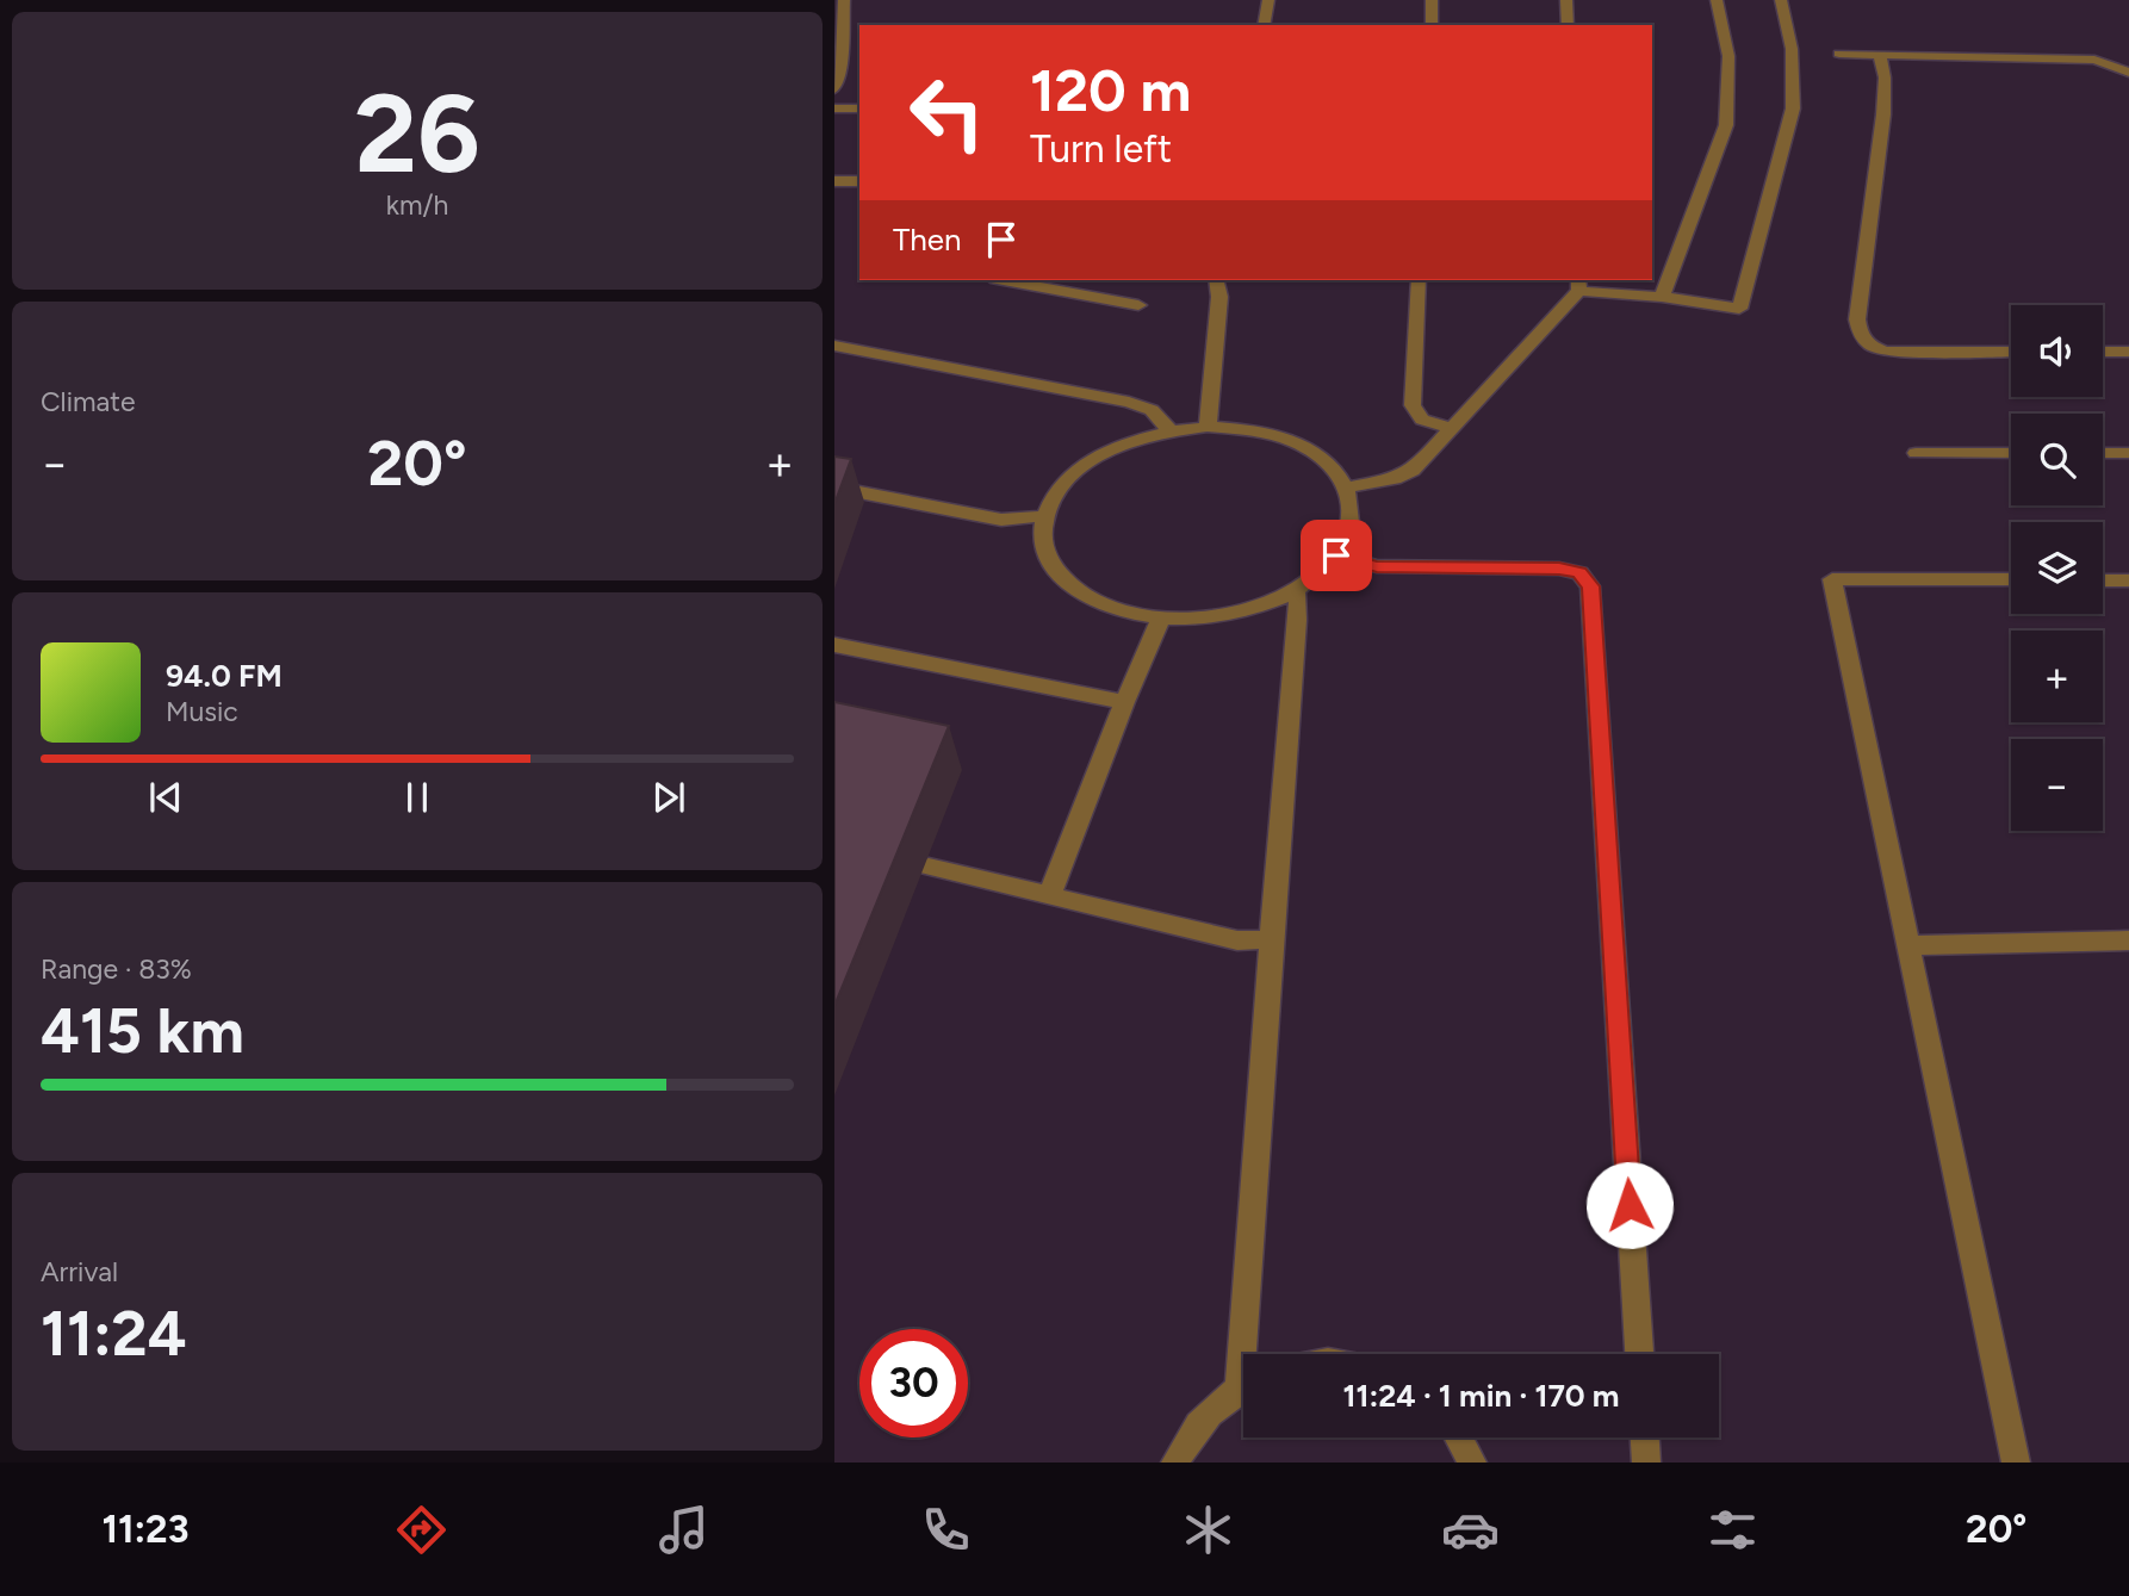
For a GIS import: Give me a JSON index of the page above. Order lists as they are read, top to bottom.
{
  "page": {
    "tile": [
      ["26", "km/h"],
      "Climate",
      ["Range · 83%", "415 km"],
      ["Arrival", "11:24"]
    ],
    "turn": ["120 m", "Turn left"],
    "then": "Then",
    "map_buttons": ["+", "−"],
    "heat": ["−", "20°", "+"],
    "song": ["94.0 FM", "Music"],
    "limit": "30",
    "trip": "11:24 · 1 min · 170 m",
    "tabs": ["11:23", "20°"]
  }
}
